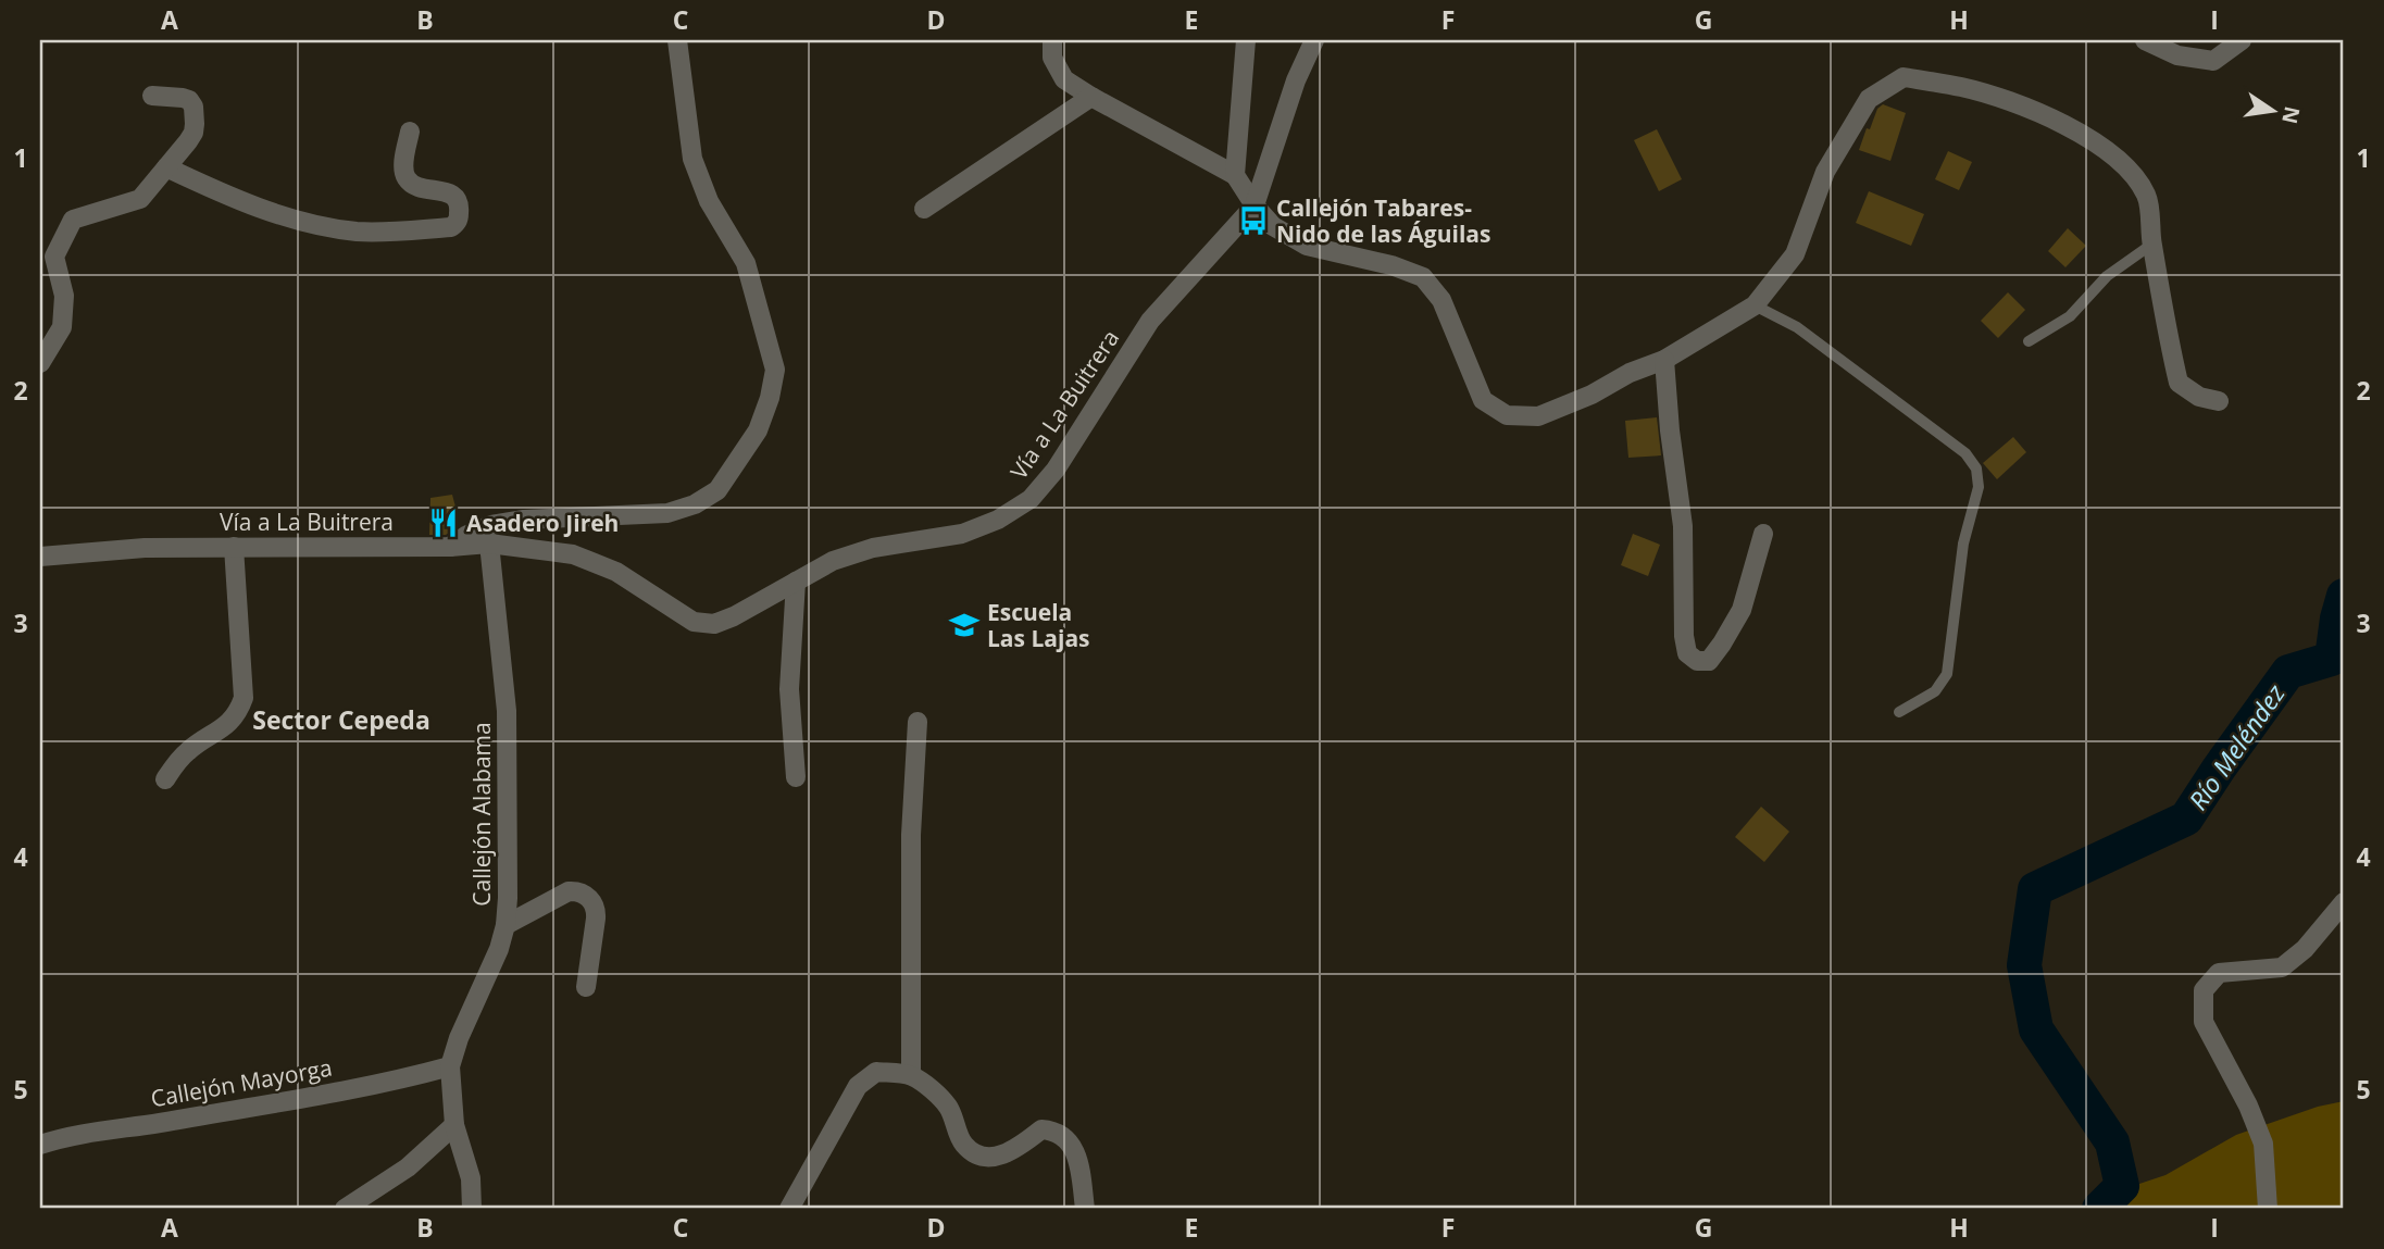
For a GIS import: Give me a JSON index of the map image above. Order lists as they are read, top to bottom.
{
  "streets": {
    "street": ["Vía a La Buitrera", "Callejón Alabama", "Callejón Mayorga"]
  },
  "crossings": [
    ["Vía a La Buitrera", "Callejón Alabama"],
    ["Callejón Alabama", "Callejón Mayorga"]
  ],
  "districts": ["Sector Cepeda"],
  "water": ["Río Meléndez"],
  "places": {
    "bus stop": ["Callejón Tabares- Nido de las Águilas"],
    "restaurant": ["Asadero Jireh"],
    "school or university": ["Escuela Las Lajas"]
  },
  "north": "right",
  "grid": {
    "columns": [
      "A",
      "B",
      "C",
      "D",
      "E",
      "F",
      "G",
      "H",
      "I"
    ],
    "rows": [
      "1",
      "2",
      "3",
      "4",
      "5"
    ]
  }
}
